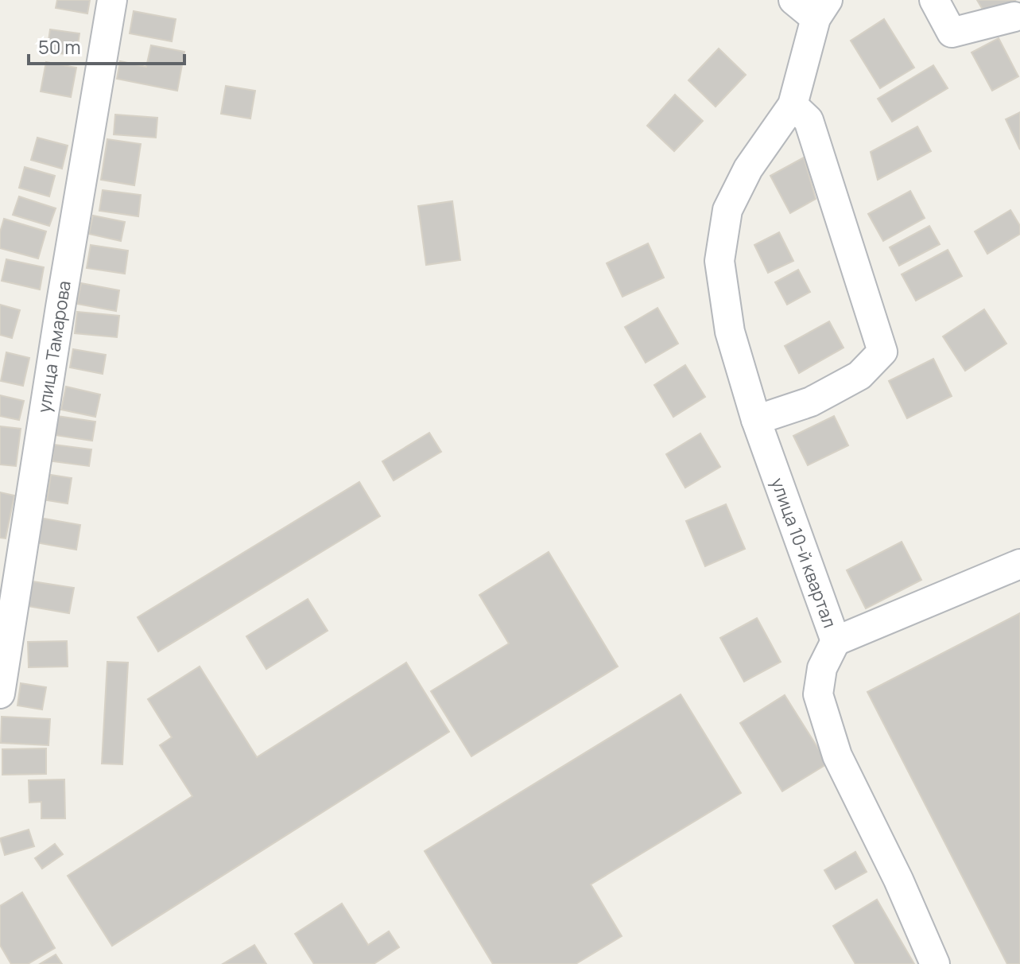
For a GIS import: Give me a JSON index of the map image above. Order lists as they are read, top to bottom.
{
  "streets": {
    "street": ["улица Тамарова", "улица 10-й квартал"]
  },
  "scale_bar": "50 m"
}
